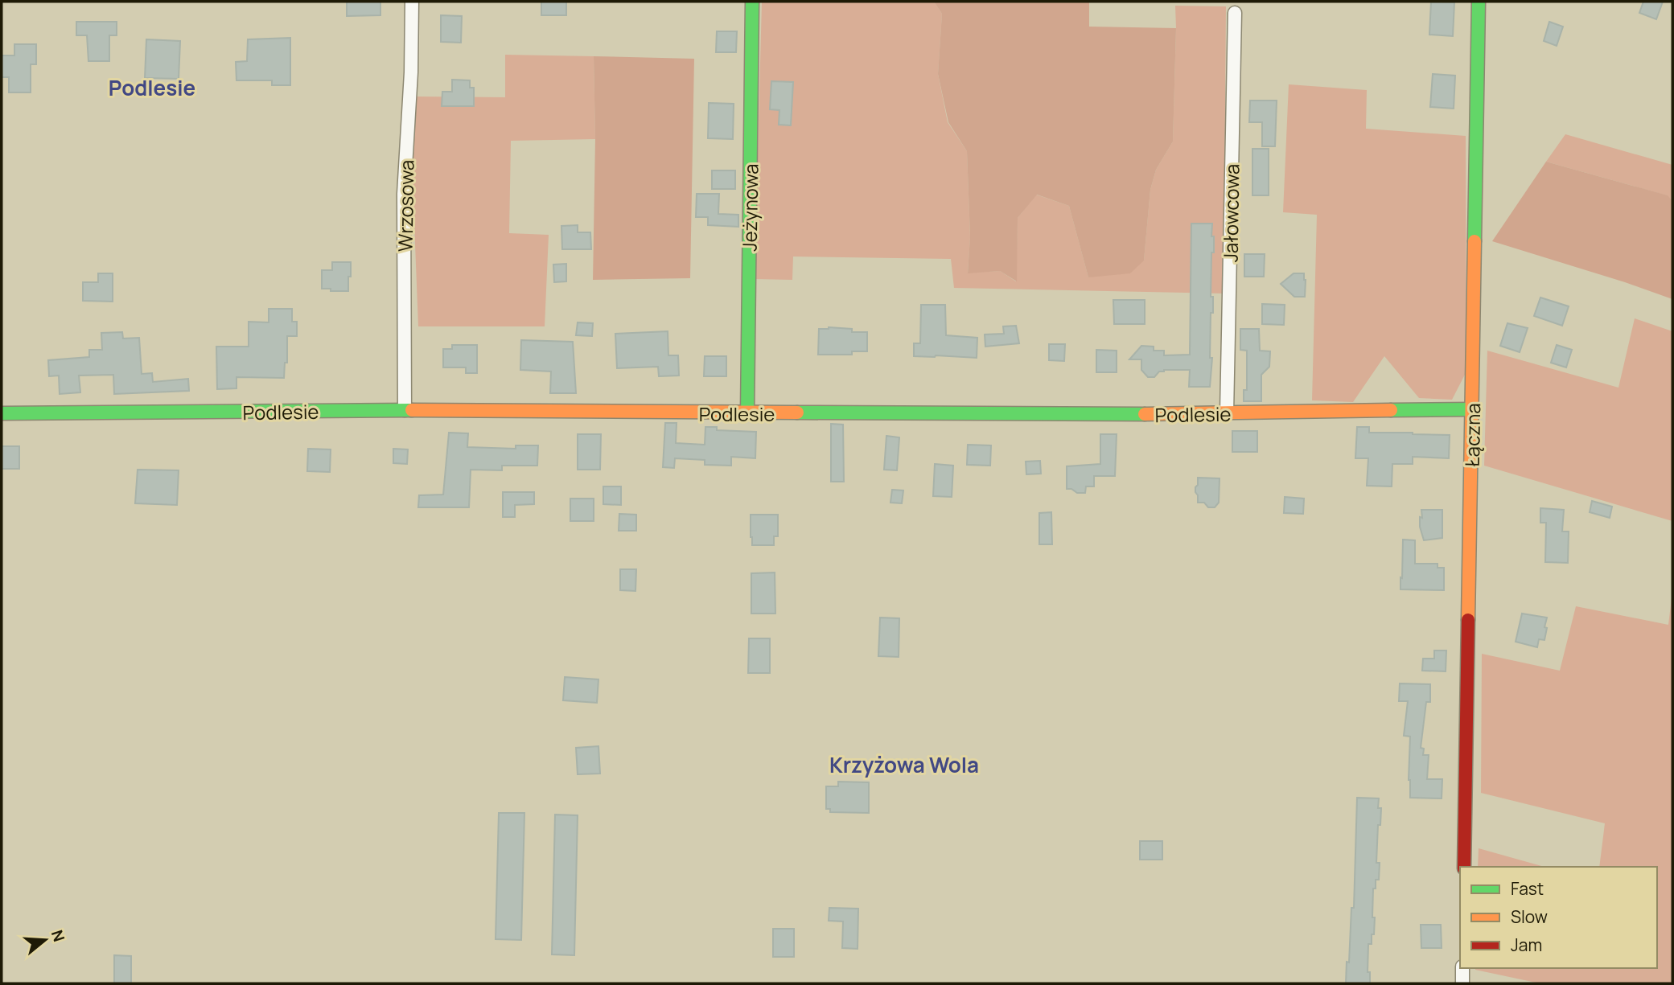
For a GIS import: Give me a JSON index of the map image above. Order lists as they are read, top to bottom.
{
  "streets": {
    "street": [
      "Wrzosowa",
      "Jeżynowa",
      "Jałowcowa",
      "Podlesie",
      "Łączna"
    ]
  },
  "crossings": [
    ["Wrzosowa", "Podlesie"],
    ["Jeżynowa", "Podlesie"],
    ["Jałowcowa", "Podlesie"],
    ["Podlesie", "Łączna"]
  ],
  "districts": ["Podlesie", "Krzyżowa Wola"],
  "legend": ["Fast", "Slow", "Jam"],
  "north": "right"
}
